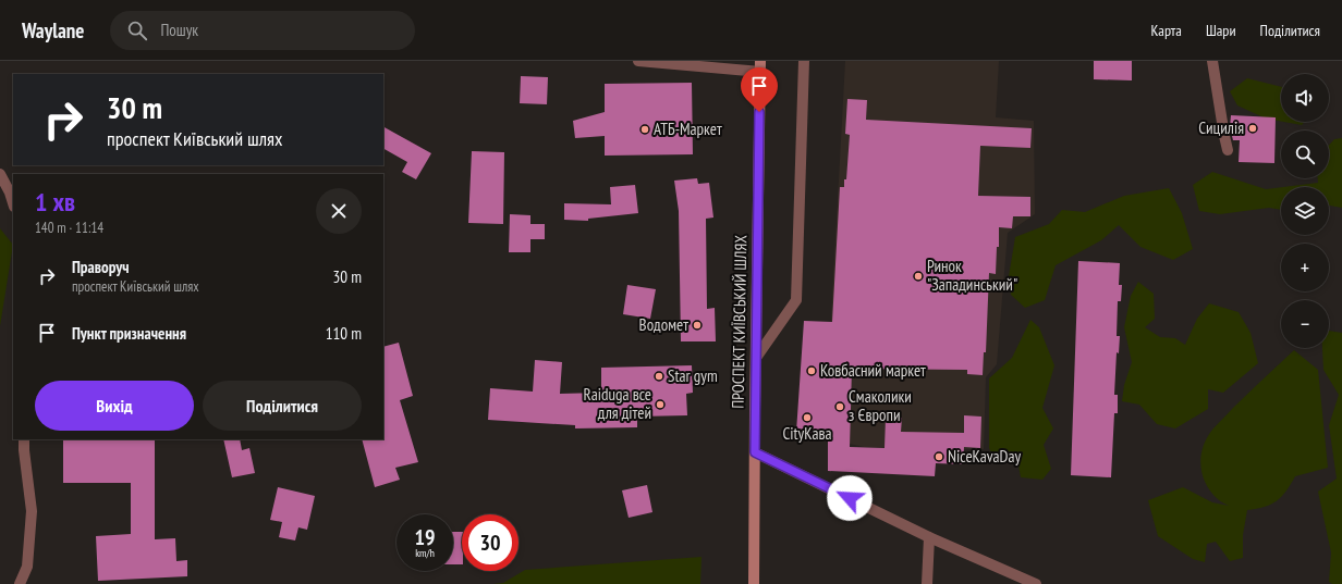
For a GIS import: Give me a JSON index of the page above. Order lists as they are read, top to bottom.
{
  "streets": {
    "main road": ["ПРОСПЕКТ КИЇВСЬКИЙ ШЛЯХ"]
  },
  "places": [
    "Сицилія",
    "АТБ-Маркет",
    "Ринок \"Западинський\"",
    "Водомет",
    "Ковбасний маркет",
    "Star gym",
    "Raiduga все для дітей",
    "Смаколики з Європи",
    "CityКава",
    "NiceKavaDay"
  ],
  "page": {
    "header": "Waylane",
    "search": "Пошук",
    "nav": ["Карта", "Шари", "Поділитися"],
    "map_buttons": ["+", "−"],
    "turn": ["30 m", "проспект Київський шлях"],
    "heading": ["1 хв", "140 m · 11:14"],
    "list": [
      {
        "name": "Праворуч",
        "note": "проспект Київський шлях",
        "value": "30 m"
      },
      {
        "name": "Пункт призначення",
        "value": "110 m"
      }
    ],
    "buttons": ["Вихід", "Поділитися"],
    "speed": "19 km/h",
    "limit": "30"
  }
}
